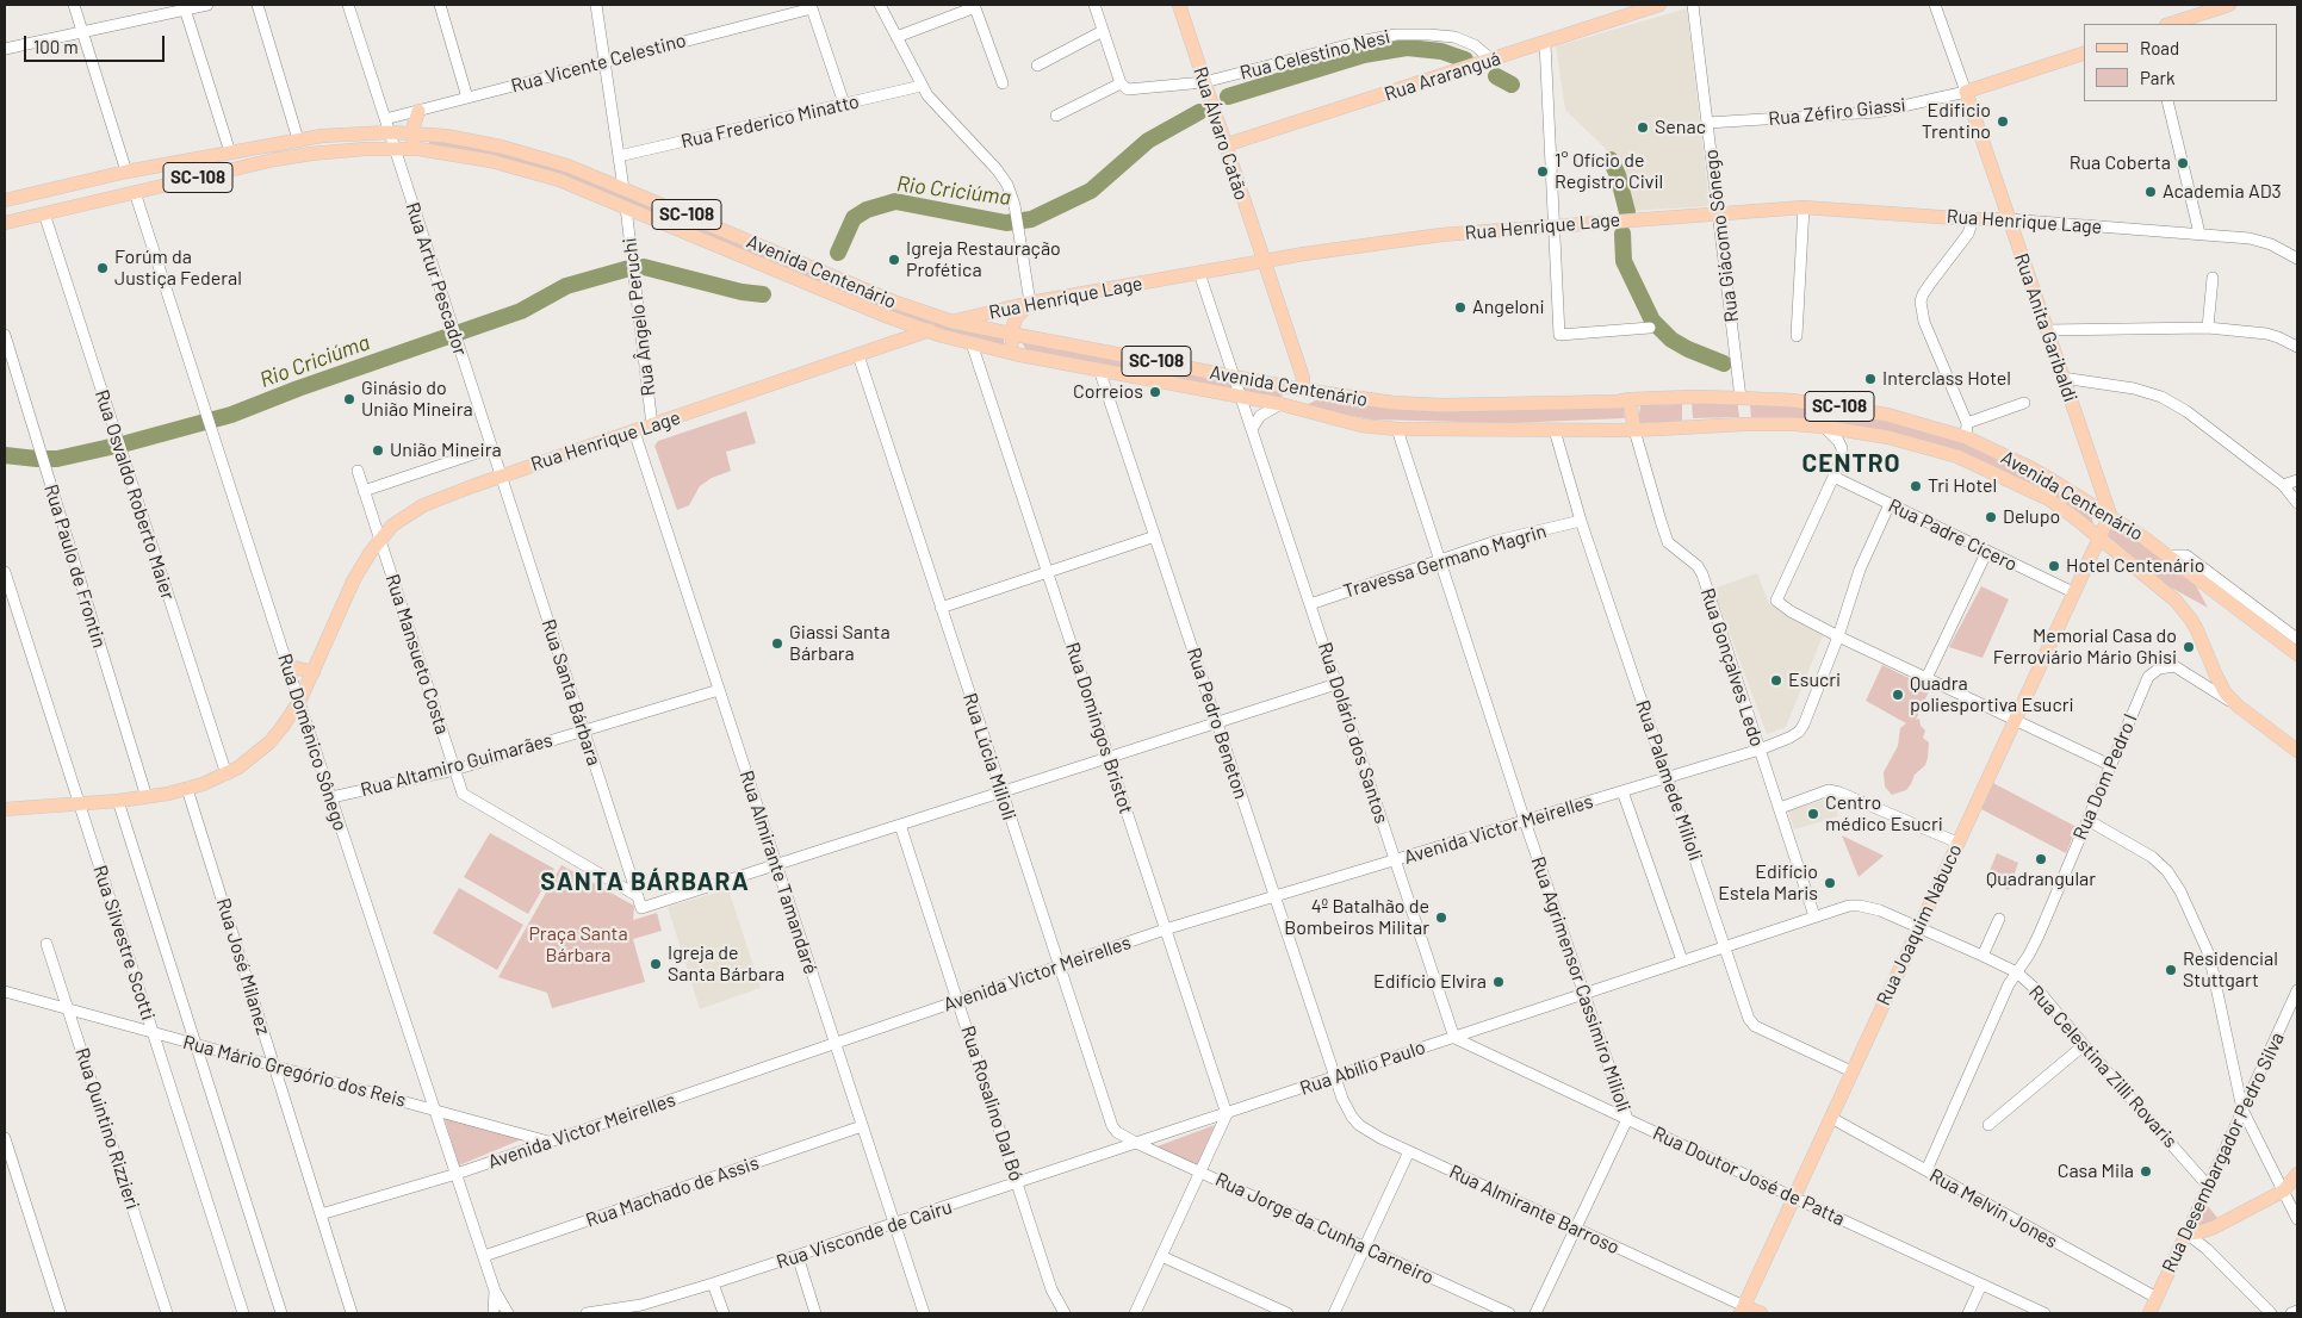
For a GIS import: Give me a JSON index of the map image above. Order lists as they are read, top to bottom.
{
  "streets": {
    "main road": [
      "Rua Araranguá",
      "Rua Álvaro Catão",
      "SC-108",
      "Rua Henrique Lage",
      "Avenida Centenário",
      "Rua Anita Garibaldi",
      "Rua Joaquim Nabuco",
      "Rua Desembargador Pedro Silva",
      "Rua Almirante Barroso"
    ],
    "street": [
      "Rua Celestino Nesi",
      "Rua Vicente Celestino",
      "Rua Zéfiro Giassi",
      "Rua Frederico Minatto",
      "Rua Giácomo Sônego",
      "Rua Artur Pescador",
      "Rua Ângelo Peruchi",
      "Rua Osvaldo Roberto Maier",
      "Rua Padre Cícero",
      "Travessa Germano Magrin",
      "Rua Paulo de Frontin",
      "Rua Mansueto Costa",
      "Rua Gonçalves Ledo",
      "Rua Santa Bárbara",
      "Rua Pedro Beneton",
      "Rua Domingos Bristot",
      "Rua Dolário dos Santos",
      "Rua Domênico Sônego",
      "Rua Lúcia Milioli",
      "Rua Altamiro Guimarães",
      "Rua Dom Pedro I",
      "Rua Palamede Milioli",
      "Avenida Victor Meirelles",
      "Rua Almirante Tamandaré",
      "Rua Silvestre Scotti",
      "Rua José Milanez",
      "Rua Agrimensor Cassimiro Milioli",
      "Rua Celestina Zilli Rovaris",
      "Rua Abílio Paulo",
      "Rua Mário Gregório dos Reis",
      "Rua Rosalino Dal Bó",
      "Rua Quintino Rizzieri",
      "Rua Doutor José de Patta",
      "Rua Machado de Assis",
      "Rua Melvin Jones",
      "Rua Jorge da Cunha Carneiro",
      "Rua Visconde de Cairu"
    ]
  },
  "crossings": [
    ["Rua Celestino Nesi", "Rua Araranguá"],
    ["Rua Celestino Nesi", "Rua Álvaro Catão"],
    ["Rua Vicente Celestino", "Avenida Centenário"],
    ["Rua Vicente Celestino", "Rua Artur Pescador"],
    ["Rua Araranguá", "Rua Álvaro Catão"],
    ["Rua Zéfiro Giassi", "Rua Giácomo Sônego"],
    ["Rua Zéfiro Giassi", "Rua Anita Garibaldi"],
    ["Rua Álvaro Catão", "Rua Henrique Lage"],
    ["Rua Álvaro Catão", "Avenida Centenário"],
    ["Rua Henrique Lage", "Rua Giácomo Sônego"],
    ["Rua Henrique Lage", "Avenida Centenário"],
    ["Rua Henrique Lage", "Rua Artur Pescador"],
    ["Rua Henrique Lage", "Rua Ângelo Peruchi"],
    ["Rua Henrique Lage", "Rua Anita Garibaldi"],
    ["Rua Henrique Lage", "Rua Osvaldo Roberto Maier"],
    ["Rua Henrique Lage", "Rua Paulo de Frontin"],
    ["Rua Henrique Lage", "Rua Mansueto Costa"],
    ["Rua Henrique Lage", "Rua Santa Bárbara"],
    ["Rua Henrique Lage", "Rua Dolário dos Santos"],
    ["Rua Henrique Lage", "Rua Domênico Sônego"],
    ["Rua Henrique Lage", "Rua Lúcia Milioli"],
    ["Rua Henrique Lage", "Rua Almirante Tamandaré"],
    ["Rua Henrique Lage", "Rua Silvestre Scotti"],
    ["Rua Henrique Lage", "Rua José Milanez"],
    ["Rua Giácomo Sônego", "Avenida Centenário"],
    ["Avenida Centenário", "Rua Artur Pescador"],
    ["Avenida Centenário", "Rua Ângelo Peruchi"],
    ["Avenida Centenário", "Rua Anita Garibaldi"],
    ["Avenida Centenário", "Rua Osvaldo Roberto Maier"],
    ["Avenida Centenário", "Rua Gonçalves Ledo"],
    ["Avenida Centenário", "Rua Pedro Beneton"],
    ["Avenida Centenário", "Rua Domingos Bristot"],
    ["Avenida Centenário", "Rua Dolário dos Santos"],
    ["Avenida Centenário", "Rua Domênico Sônego"],
    ["Avenida Centenário", "Rua Dom Pedro I"],
    ["Avenida Centenário", "Rua Palamede Milioli"],
    ["Avenida Centenário", "Rua Joaquim Nabuco"],
    ["Avenida Centenário", "Rua Agrimensor Cassimiro Milioli"],
    ["Rua Artur Pescador", "Rua Santa Bárbara"],
    ["Rua Anita Garibaldi", "Rua Joaquim Nabuco"],
    ["Rua Padre Cícero", "Avenida Victor Meirelles"],
    ["Rua Padre Cícero", "Rua Joaquim Nabuco"],
    ["Travessa Germano Magrin", "Rua Dolário dos Santos"],
    ["Travessa Germano Magrin", "Rua Palamede Milioli"],
    ["Travessa Germano Magrin", "Rua Agrimensor Cassimiro Milioli"],
    ["Rua Mansueto Costa", "Rua Santa Bárbara"],
    ["Rua Mansueto Costa", "Rua Altamiro Guimarães"],
    ["Rua Gonçalves Ledo", "Avenida Victor Meirelles"],
    ["Rua Gonçalves Ledo", "Rua Celestina Zilli Rovaris"],
    ["Rua Santa Bárbara", "Rua Altamiro Guimarães"],
    ["Rua Santa Bárbara", "Rua Almirante Tamandaré"],
    ["Rua Pedro Beneton", "Avenida Victor Meirelles"],
    ["Rua Pedro Beneton", "Rua Abílio Paulo"],
    ["Rua Pedro Beneton", "Rua Almirante Barroso"],
    ["Rua Domingos Bristot", "Avenida Victor Meirelles"],
    ["Rua Domingos Bristot", "Rua Abílio Paulo"],
    ["Rua Dolário dos Santos", "Avenida Victor Meirelles"],
    ["Rua Dolário dos Santos", "Rua Abílio Paulo"],
    ["Rua Dolário dos Santos", "Rua Doutor José de Patta"],
    ["Rua Domênico Sônego", "Rua Altamiro Guimarães"],
    ["Rua Domênico Sônego", "Avenida Victor Meirelles"],
    ["Rua Domênico Sônego", "Rua Mário Gregório dos Reis"],
    ["Rua Domênico Sônego", "Rua Machado de Assis"],
    ["Rua Lúcia Milioli", "Avenida Victor Meirelles"],
    ["Rua Lúcia Milioli", "Rua Abílio Paulo"],
    ["Rua Lúcia Milioli", "Rua Jorge da Cunha Carneiro"],
    ["Rua Lúcia Milioli", "Rua Visconde de Cairu"],
    ["Rua Altamiro Guimarães", "Rua Almirante Tamandaré"],
    ["Rua Dom Pedro I", "Rua Celestina Zilli Rovaris"],
    ["Rua Dom Pedro I", "Rua Melvin Jones"],
    ["Rua Palamede Milioli", "Avenida Victor Meirelles"],
    ["Rua Palamede Milioli", "Rua Joaquim Nabuco"],
    ["Rua Palamede Milioli", "Rua Celestina Zilli Rovaris"],
    ["Avenida Victor Meirelles", "Rua Almirante Tamandaré"],
    ["Avenida Victor Meirelles", "Rua José Milanez"],
    ["Avenida Victor Meirelles", "Rua Agrimensor Cassimiro Milioli"],
    ["Avenida Victor Meirelles", "Rua Mário Gregório dos Reis"],
    ["Avenida Victor Meirelles", "Rua Rosalino Dal Bó"],
    ["Rua Almirante Tamandaré", "Rua Machado de Assis"],
    ["Rua Almirante Tamandaré", "Rua Visconde de Cairu"],
    ["Rua Joaquim Nabuco", "Rua Celestina Zilli Rovaris"],
    ["Rua Joaquim Nabuco", "Rua Doutor José de Patta"],
    ["Rua Joaquim Nabuco", "Rua Melvin Jones"],
    ["Rua Joaquim Nabuco", "Rua Almirante Barroso"],
    ["Rua Silvestre Scotti", "Rua Mário Gregório dos Reis"],
    ["Rua José Milanez", "Rua Mário Gregório dos Reis"],
    ["Rua Agrimensor Cassimiro Milioli", "Rua Celestina Zilli Rovaris"],
    ["Rua Agrimensor Cassimiro Milioli", "Rua Abílio Paulo"],
    ["Rua Agrimensor Cassimiro Milioli", "Rua Doutor José de Patta"],
    ["Rua Agrimensor Cassimiro Milioli", "Rua Almirante Barroso"],
    ["Rua Celestina Zilli Rovaris", "Rua Abílio Paulo"],
    ["Rua Celestina Zilli Rovaris", "Rua Desembargador Pedro Silva"],
    ["Rua Abílio Paulo", "Rua Doutor José de Patta"],
    ["Rua Abílio Paulo", "Rua Almirante Barroso"],
    ["Rua Abílio Paulo", "Rua Jorge da Cunha Carneiro"],
    ["Rua Abílio Paulo", "Rua Visconde de Cairu"],
    ["Rua Mário Gregório dos Reis", "Rua Quintino Rizzieri"],
    ["Rua Rosalino Dal Bó", "Rua Visconde de Cairu"],
    ["Rua Desembargador Pedro Silva", "Rua Melvin Jones"],
    ["Rua Jorge da Cunha Carneiro", "Rua Visconde de Cairu"]
  ],
  "districts": ["CENTRO", "SANTA BÁRBARA"],
  "water": ["Rio Criciúma"],
  "parks": ["Praça Santa Bárbara"],
  "places": [
    "Edificio Trentino",
    "Senac",
    "Rua Coberta",
    "1° Ofício de Registro Civil",
    "Academia AD3",
    "Igreja Restauração Profética",
    "Forúm da Justiça Federal",
    "Angeloni",
    "Interclass Hotel",
    "Correios",
    "Ginásio do União Mineira",
    "União Mineira",
    "Tri Hotel",
    "Delupo",
    "Hotel Centenário",
    "Giassi Santa Bárbara",
    "Memorial Casa do Ferroviário Mário Ghisi",
    "Esucri",
    "Quadra poliesportiva Esucri",
    "Centro médico Esucri",
    "Quadrangular",
    "Edifício Estela Maris",
    "4º Batalhão de Bombeiros Militar",
    "Igreja de Santa Bárbara",
    "Residencial Stuttgart",
    "Edifício Elvira",
    "Casa Mila"
  ],
  "legend": ["Road", "Park"],
  "scale_bar": "100 m"
}
